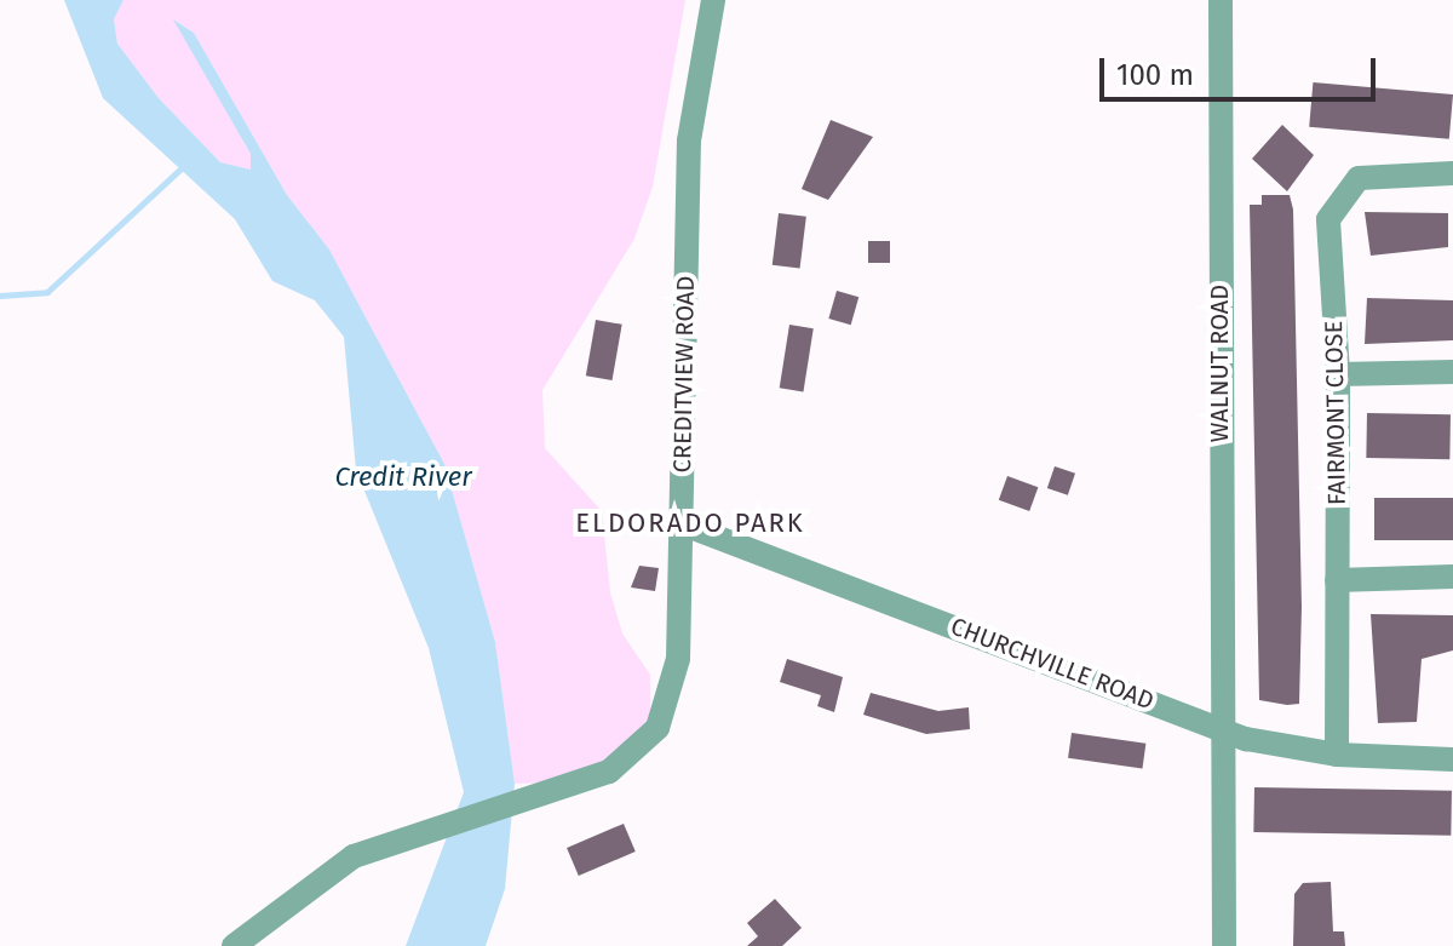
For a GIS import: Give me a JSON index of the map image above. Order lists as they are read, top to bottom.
{
  "streets": {
    "street": [
      "WALNUT ROAD",
      "CREDITVIEW ROAD",
      "FAIRMONT CLOSE",
      "CHURCHVILLE ROAD"
    ]
  },
  "crossings": [
    ["WALNUT ROAD", "CHURCHVILLE ROAD"],
    ["CREDITVIEW ROAD", "CHURCHVILLE ROAD"],
    ["FAIRMONT CLOSE", "CHURCHVILLE ROAD"]
  ],
  "districts": ["ELDORADO PARK"],
  "water": ["Credit River"],
  "scale_bar": "100 m"
}
